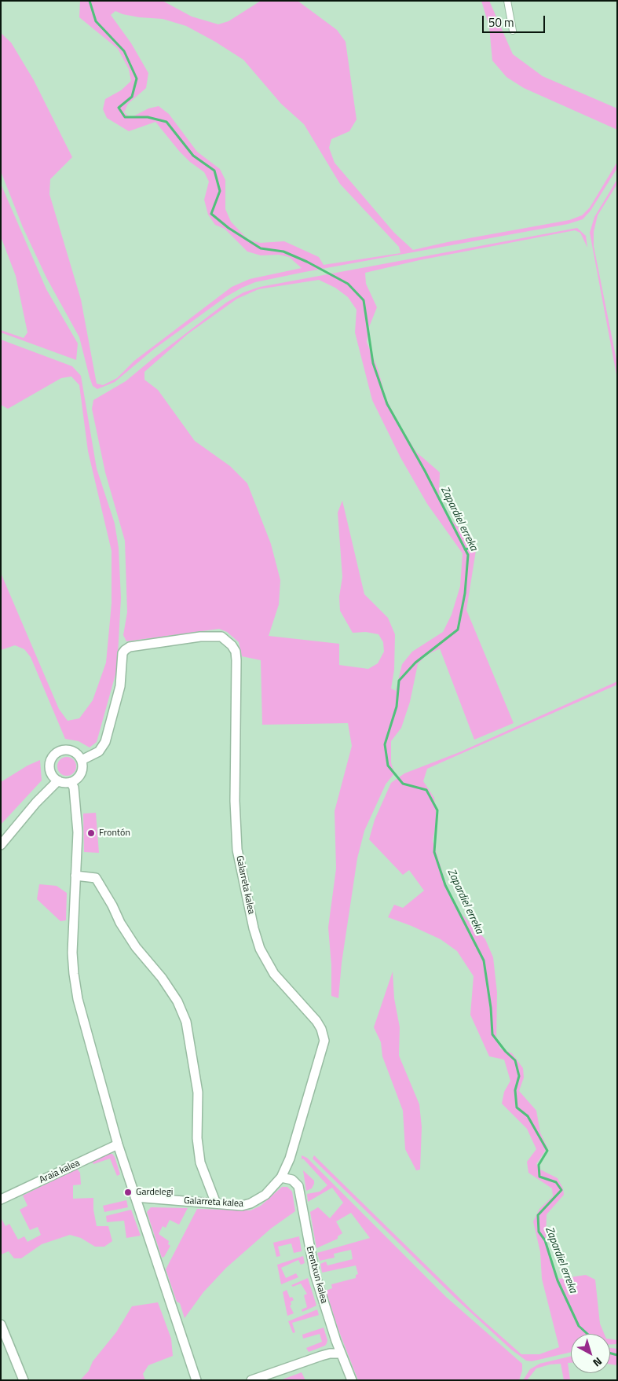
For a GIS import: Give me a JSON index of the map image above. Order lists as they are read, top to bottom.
{
  "streets": {
    "street": ["Galarreta kalea", "Araia kalea", "Erentxun kalea"]
  },
  "crossings": [
    ["Galarreta kalea", "Erentxun kalea"]
  ],
  "water": ["Zapardiel erreka"],
  "places": ["Frontón", "Gardelegi"],
  "scale_bar": "50 m",
  "north": "bottom right"
}
